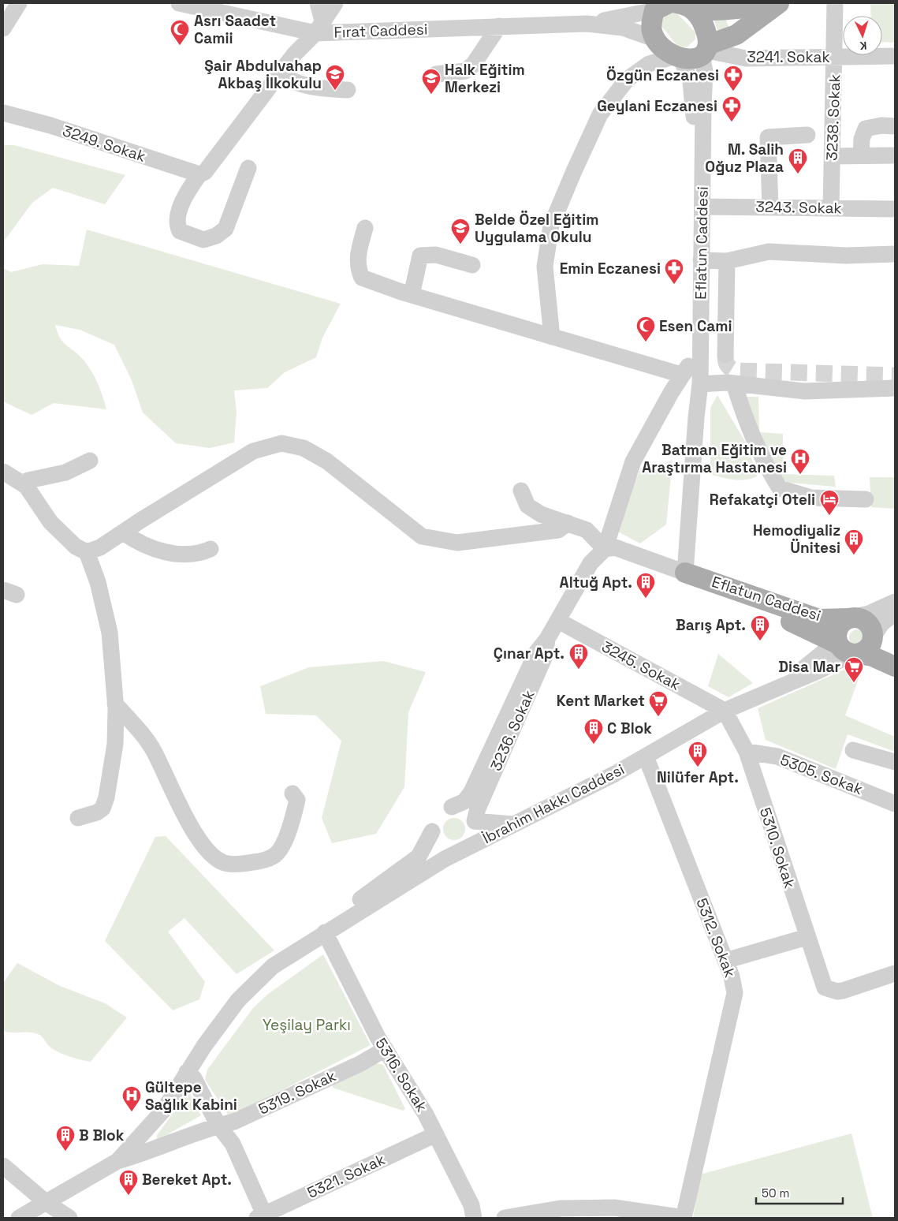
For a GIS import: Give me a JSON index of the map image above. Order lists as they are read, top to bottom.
{
  "streets": {
    "main road": ["Eflatun Caddesi"],
    "street": [
      "Fırat Caddesi",
      "3241. Sokak",
      "3238. Sokak",
      "3249. Sokak",
      "3243. Sokak",
      "3245. Sokak",
      "3236. Sokak",
      "5305. Sokak",
      "İbrahim Hakkı Caddesi",
      "5310. Sokak",
      "5312. Sokak",
      "5316. Sokak",
      "5319. Sokak",
      "5321. Sokak"
    ]
  },
  "crossings": [
    ["3241. Sokak", "3238. Sokak"],
    ["3241. Sokak", "Eflatun Caddesi"],
    ["3238. Sokak", "3243. Sokak"],
    ["3243. Sokak", "Eflatun Caddesi"],
    ["Eflatun Caddesi", "İbrahim Hakkı Caddesi"],
    ["3245. Sokak", "3236. Sokak"],
    ["3245. Sokak", "İbrahim Hakkı Caddesi"],
    ["3245. Sokak", "5310. Sokak"],
    ["3236. Sokak", "İbrahim Hakkı Caddesi"],
    ["5305. Sokak", "5310. Sokak"],
    ["İbrahim Hakkı Caddesi", "5310. Sokak"],
    ["İbrahim Hakkı Caddesi", "5312. Sokak"],
    ["İbrahim Hakkı Caddesi", "5316. Sokak"],
    ["İbrahim Hakkı Caddesi", "5319. Sokak"],
    ["5316. Sokak", "5319. Sokak"],
    ["5316. Sokak", "5321. Sokak"]
  ],
  "parks": ["Yeşilay Parkı"],
  "places": {
    "mosque": ["Asrı Saadet Camii", "Esen Cami"],
    "school or university": ["Şair Abdulvahap Akbaş İlkokulu", "Halk Eğitim Merkezi", "Belde Özel Eğitim Uygulama Okulu"],
    "pharmacy": ["Özgün Eczanesi", "Geylani Eczanesi", "Emin Eczanesi"],
    "building": [
      "M. Salih Oğuz Plaza",
      "Hemodiyaliz Ünitesi",
      "Altuğ Apt.",
      "Barış Apt.",
      "Çınar Apt.",
      "C Blok",
      "Nilüfer Apt.",
      "B Blok",
      "Bereket Apt."
    ],
    "hospital": ["Batman Eğitim ve Araştırma Hastanesi", "Gültepe Sağlık Kabini"],
    "hotel": ["Refakatçi Oteli"],
    "supermarket": ["Disa Mar", "Kent Market"]
  },
  "scale_bar": "50 m",
  "north": "bottom"
}
